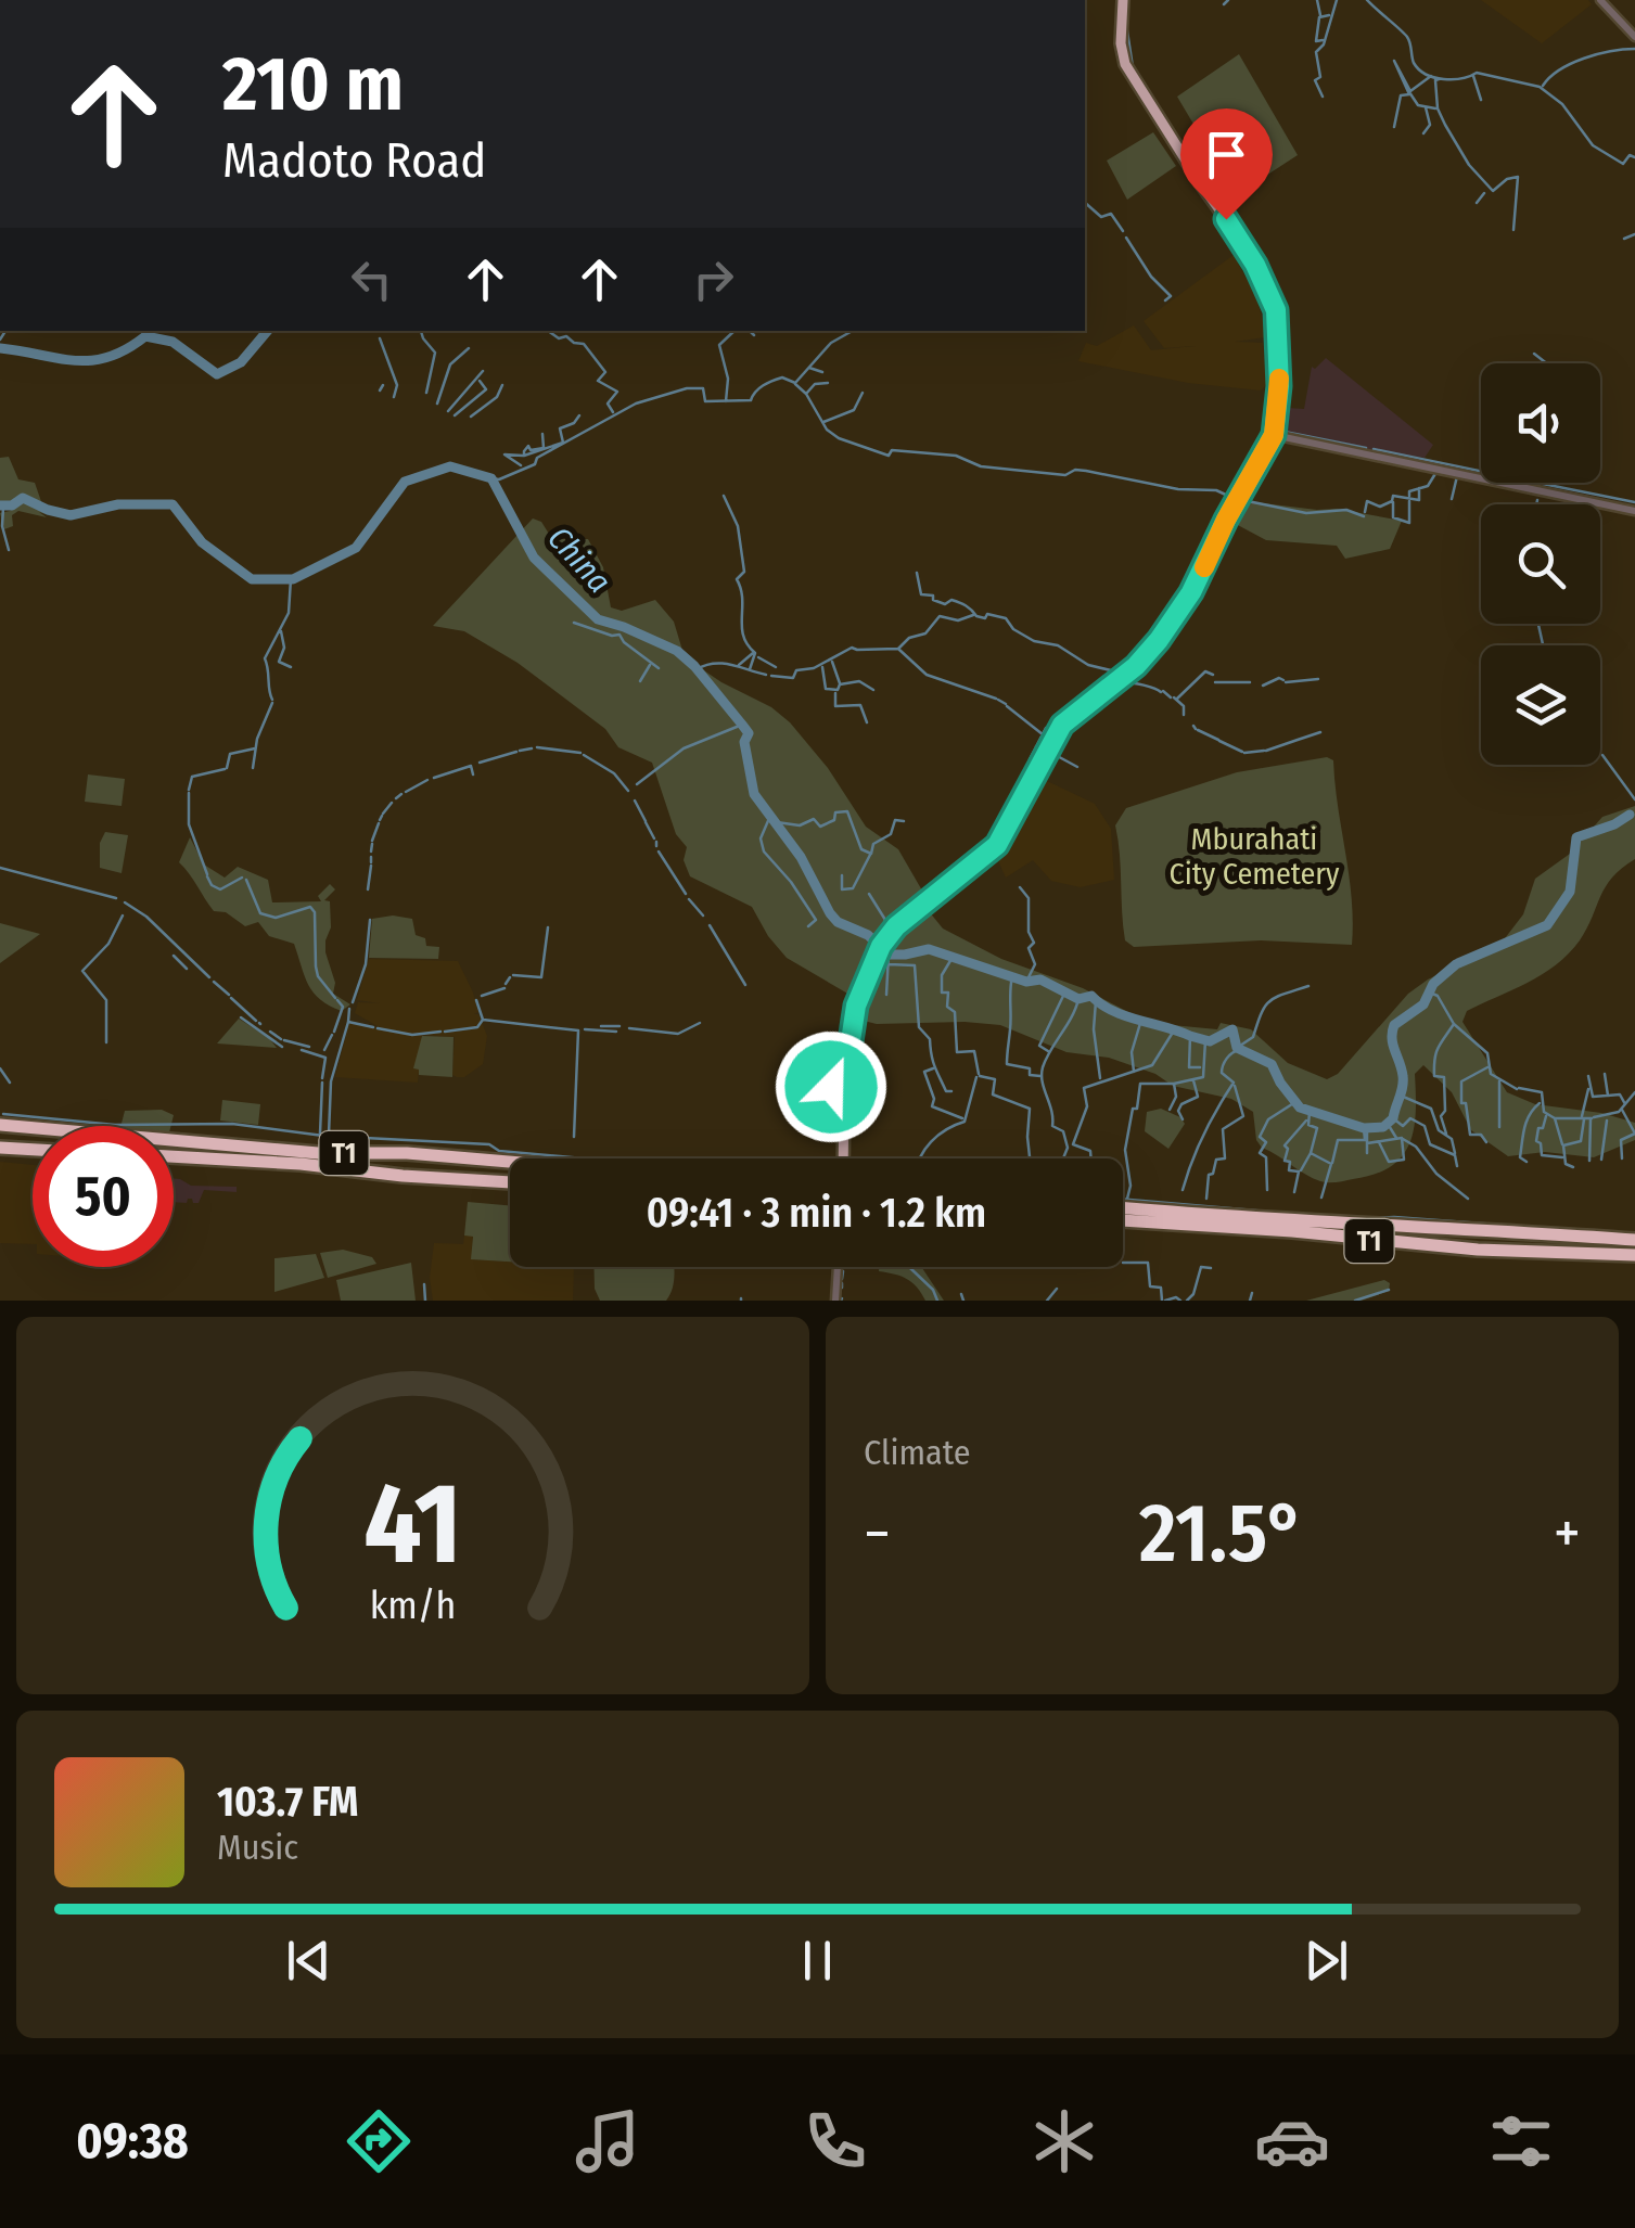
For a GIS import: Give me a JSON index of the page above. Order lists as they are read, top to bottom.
{
  "streets": {
    "highway": ["T1"]
  },
  "water": ["China"],
  "parks": ["Mburahati City Cemetery"],
  "page": {
    "turn": ["210 m", "Madoto Road"],
    "limit": "50",
    "trip": "09:41 · 3 min · 1.2 km",
    "tile": "Climate",
    "heat": ["−", "21.5°", "+"],
    "song": ["103.7 FM", "Music"],
    "tabs": "09:38",
    "gauge": ["41", "km/h"]
  }
}
